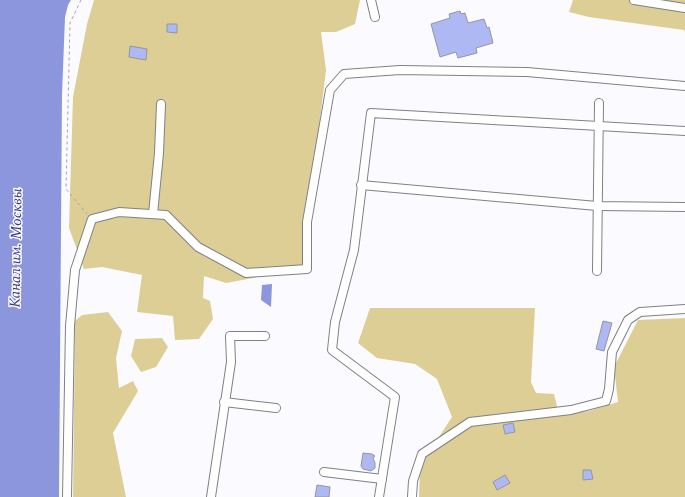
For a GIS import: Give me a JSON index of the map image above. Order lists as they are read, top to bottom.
{
  "water": ["Канал им. Москвы"]
}
